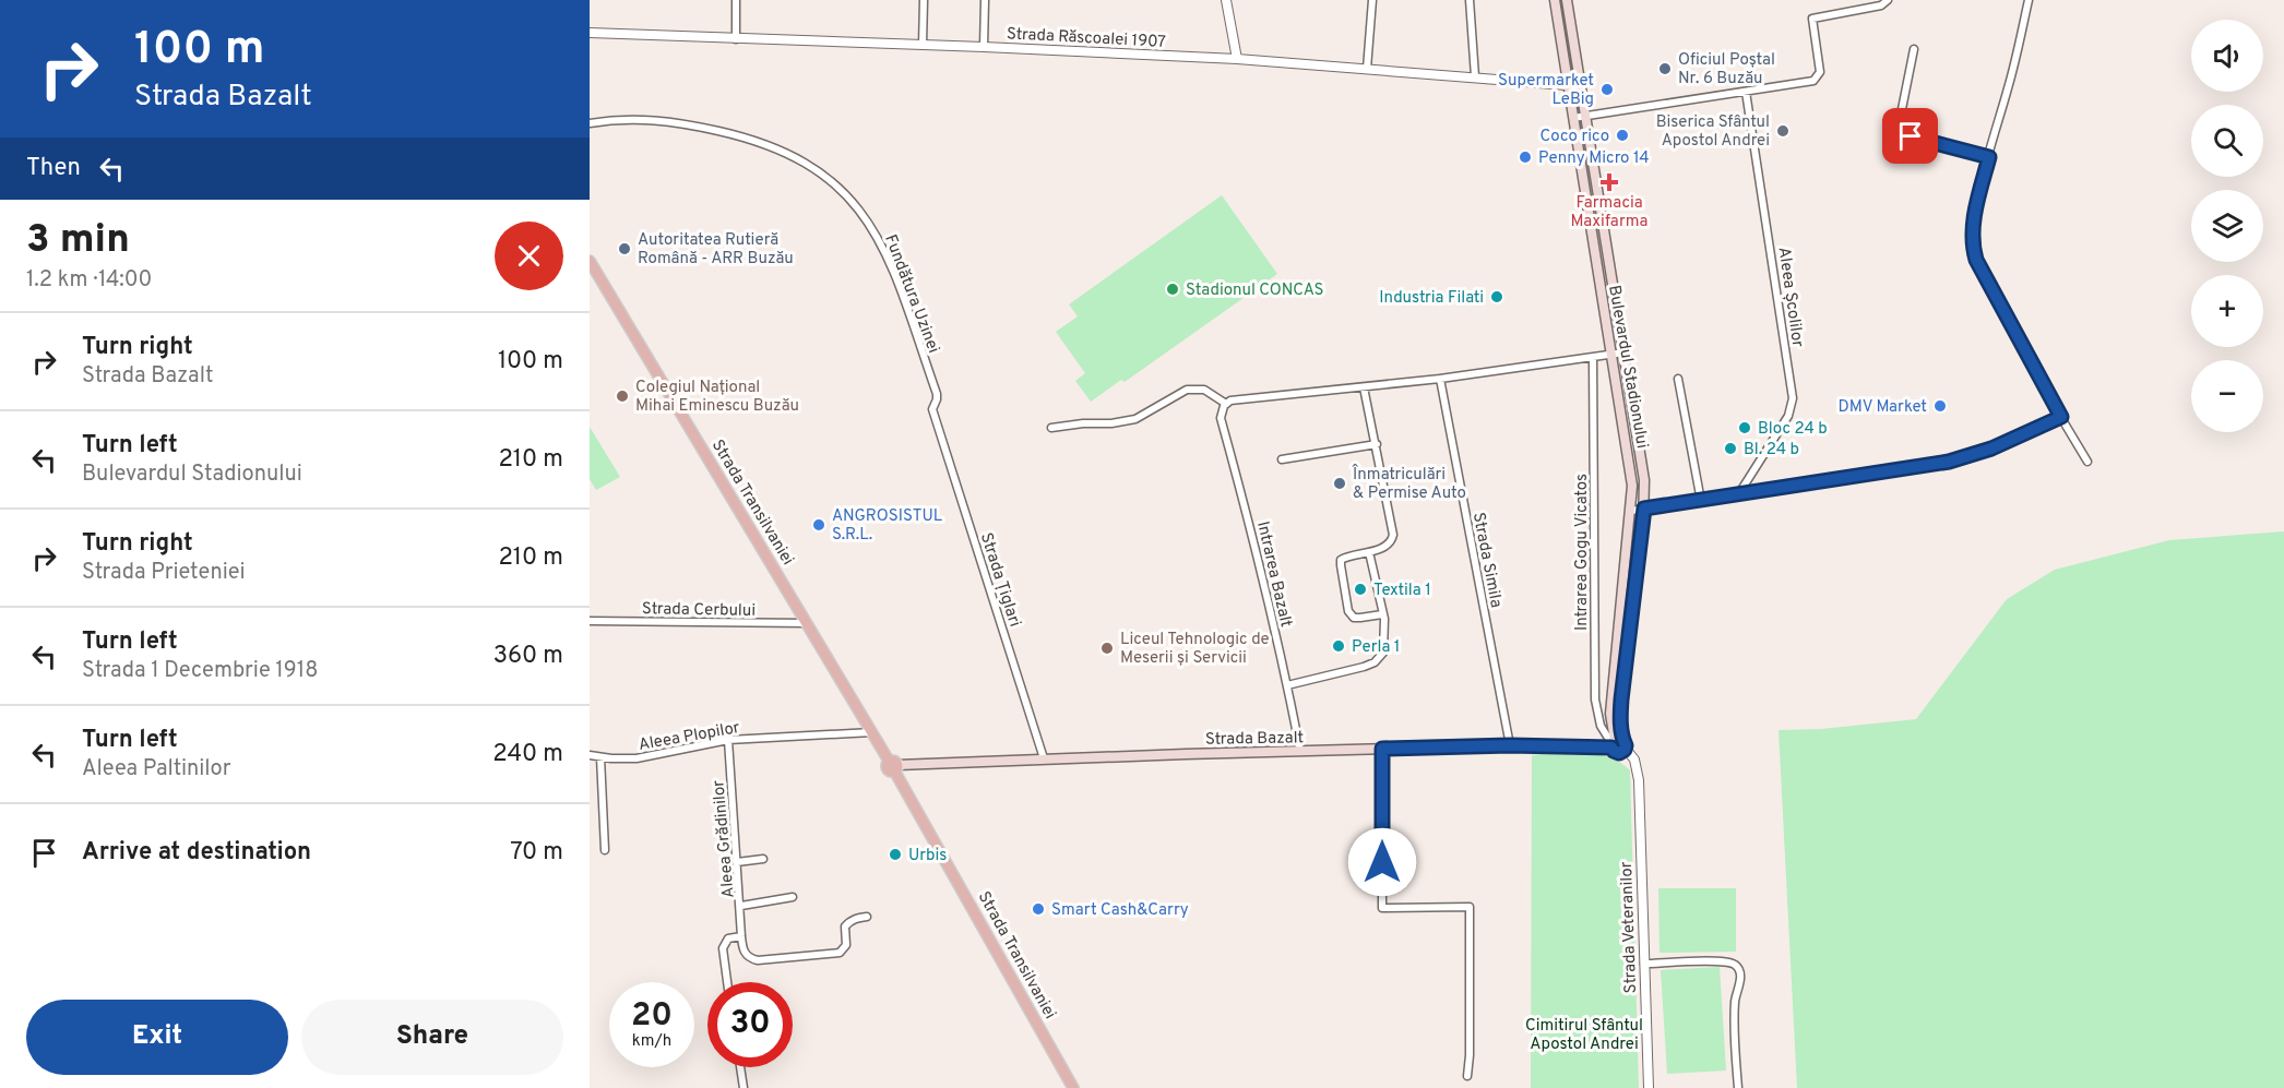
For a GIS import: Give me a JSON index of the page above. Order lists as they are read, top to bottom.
{
  "streets": {
    "main road": ["Bulevardul Stadionului", "Strada Transilvaniei", "Strada Bazalt"],
    "street": [
      "Strada Răscoalei 1907",
      "Fundătura Uzinei",
      "Aleea Școlilor",
      "Intrarea Gogu Vicatos",
      "Strada Simila",
      "Intrarea Bazalt",
      "Strada Țiglari",
      "Strada Cerbului",
      "Aleea Plopilor",
      "Aleea Grădinilor",
      "Strada Veteranilor"
    ]
  },
  "crossings": [
    ["Strada Răscoalei 1907", "Bulevardul Stadionului"],
    ["Fundătura Uzinei", "Strada Țiglari"],
    ["Bulevardul Stadionului", "Intrarea Gogu Vicatos"],
    ["Bulevardul Stadionului", "Strada Bazalt"],
    ["Bulevardul Stadionului", "Strada Veteranilor"],
    ["Strada Transilvaniei", "Strada Cerbului"],
    ["Strada Transilvaniei", "Aleea Plopilor"],
    ["Strada Transilvaniei", "Strada Bazalt"],
    ["Intrarea Gogu Vicatos", "Strada Bazalt"],
    ["Intrarea Gogu Vicatos", "Strada Veteranilor"],
    ["Strada Simila", "Strada Bazalt"],
    ["Intrarea Bazalt", "Strada Bazalt"],
    ["Strada Țiglari", "Strada Bazalt"],
    ["Aleea Plopilor", "Aleea Grădinilor"],
    ["Strada Bazalt", "Strada Veteranilor"]
  ],
  "parks": ["Cimitirul Sfântul Apostol Andrei"],
  "places": {
    "other": [
      "Oficiul Poștal Nr. 6 Buzău",
      "Supermarket LeBig",
      "Biserica Sfântul Apostol Andrei",
      "Coco rico",
      "Penny Micro 14",
      "Autoritatea Rutieră Română - ARR Buzău",
      "Stadionul CONCAS",
      "Industria Filati",
      "Colegiul Național Mihai Eminescu Buzău",
      "DMV Market",
      "Bloc 24 b",
      "Bl. 24 b",
      "Înmatriculări & Permise Auto",
      "ANGROSISTUL S.R.L.",
      "Textila 1",
      "Perla 1",
      "Liceul Tehnologic de Meserii și Servicii",
      "Urbis",
      "Smart Cash&Carry"
    ],
    "health": ["Farmacia Maxifarma"]
  },
  "page": {
    "turn": ["100 m", "Strada Bazalt"],
    "map_buttons": ["+", "−"],
    "then": "Then",
    "heading": ["3 min", "1.2 km · 14:00"],
    "list": [
      {
        "name": "Turn right",
        "note": "Strada Bazalt",
        "value": "100 m"
      },
      {
        "name": "Turn left",
        "note": "Bulevardul Stadionului",
        "value": "210 m"
      },
      {
        "name": "Turn right",
        "note": "Strada Prieteniei",
        "value": "210 m"
      },
      {
        "name": "Turn left",
        "note": "Strada 1 Decembrie 1918",
        "value": "360 m"
      },
      {
        "name": "Turn left",
        "note": "Aleea Paltinilor",
        "value": "240 m"
      },
      {
        "name": "Arrive at destination",
        "value": "70 m"
      }
    ],
    "speed": "20 km/h",
    "limit": "30",
    "buttons": ["Exit", "Share"]
  }
}
